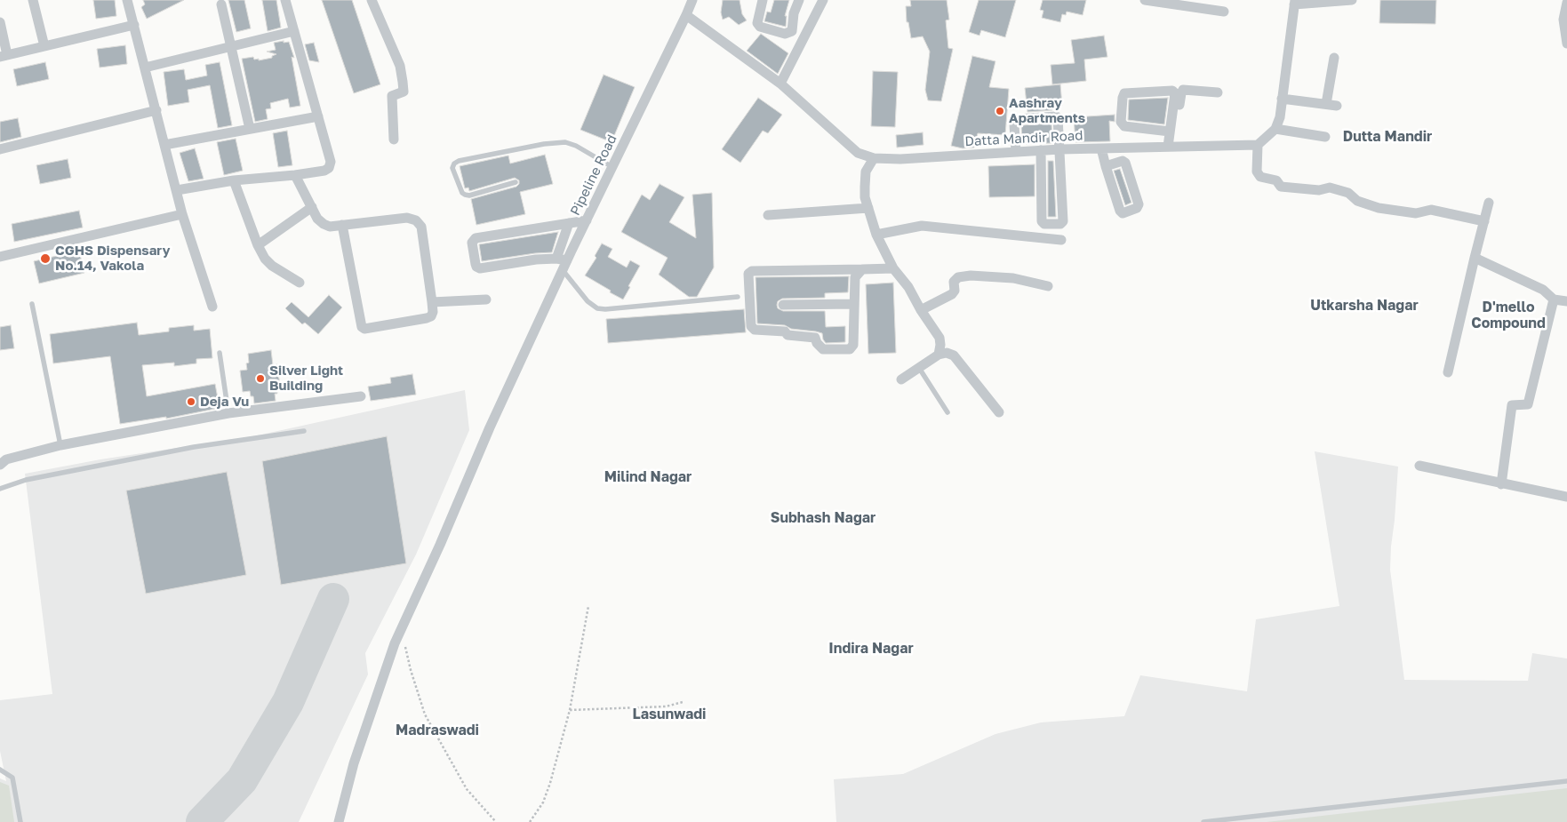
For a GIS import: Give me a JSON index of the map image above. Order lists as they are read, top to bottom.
{
  "streets": {
    "street": ["Datta Mandir Road", "Pipeline Road"]
  },
  "crossings": [
    ["Datta Mandir Road", "Pipeline Road"]
  ],
  "districts": [
    "Dutta Mandir",
    "Utkarsha Nagar",
    "D'mello Compound",
    "Milind Nagar",
    "Subhash Nagar",
    "Indira Nagar",
    "Lasunwadi",
    "Madraswadi"
  ],
  "places": [
    "Aashray Apartments",
    "CGHS Dispensary No.14, Vakola",
    "Silver Light Building",
    "Deja Vu"
  ]
}
